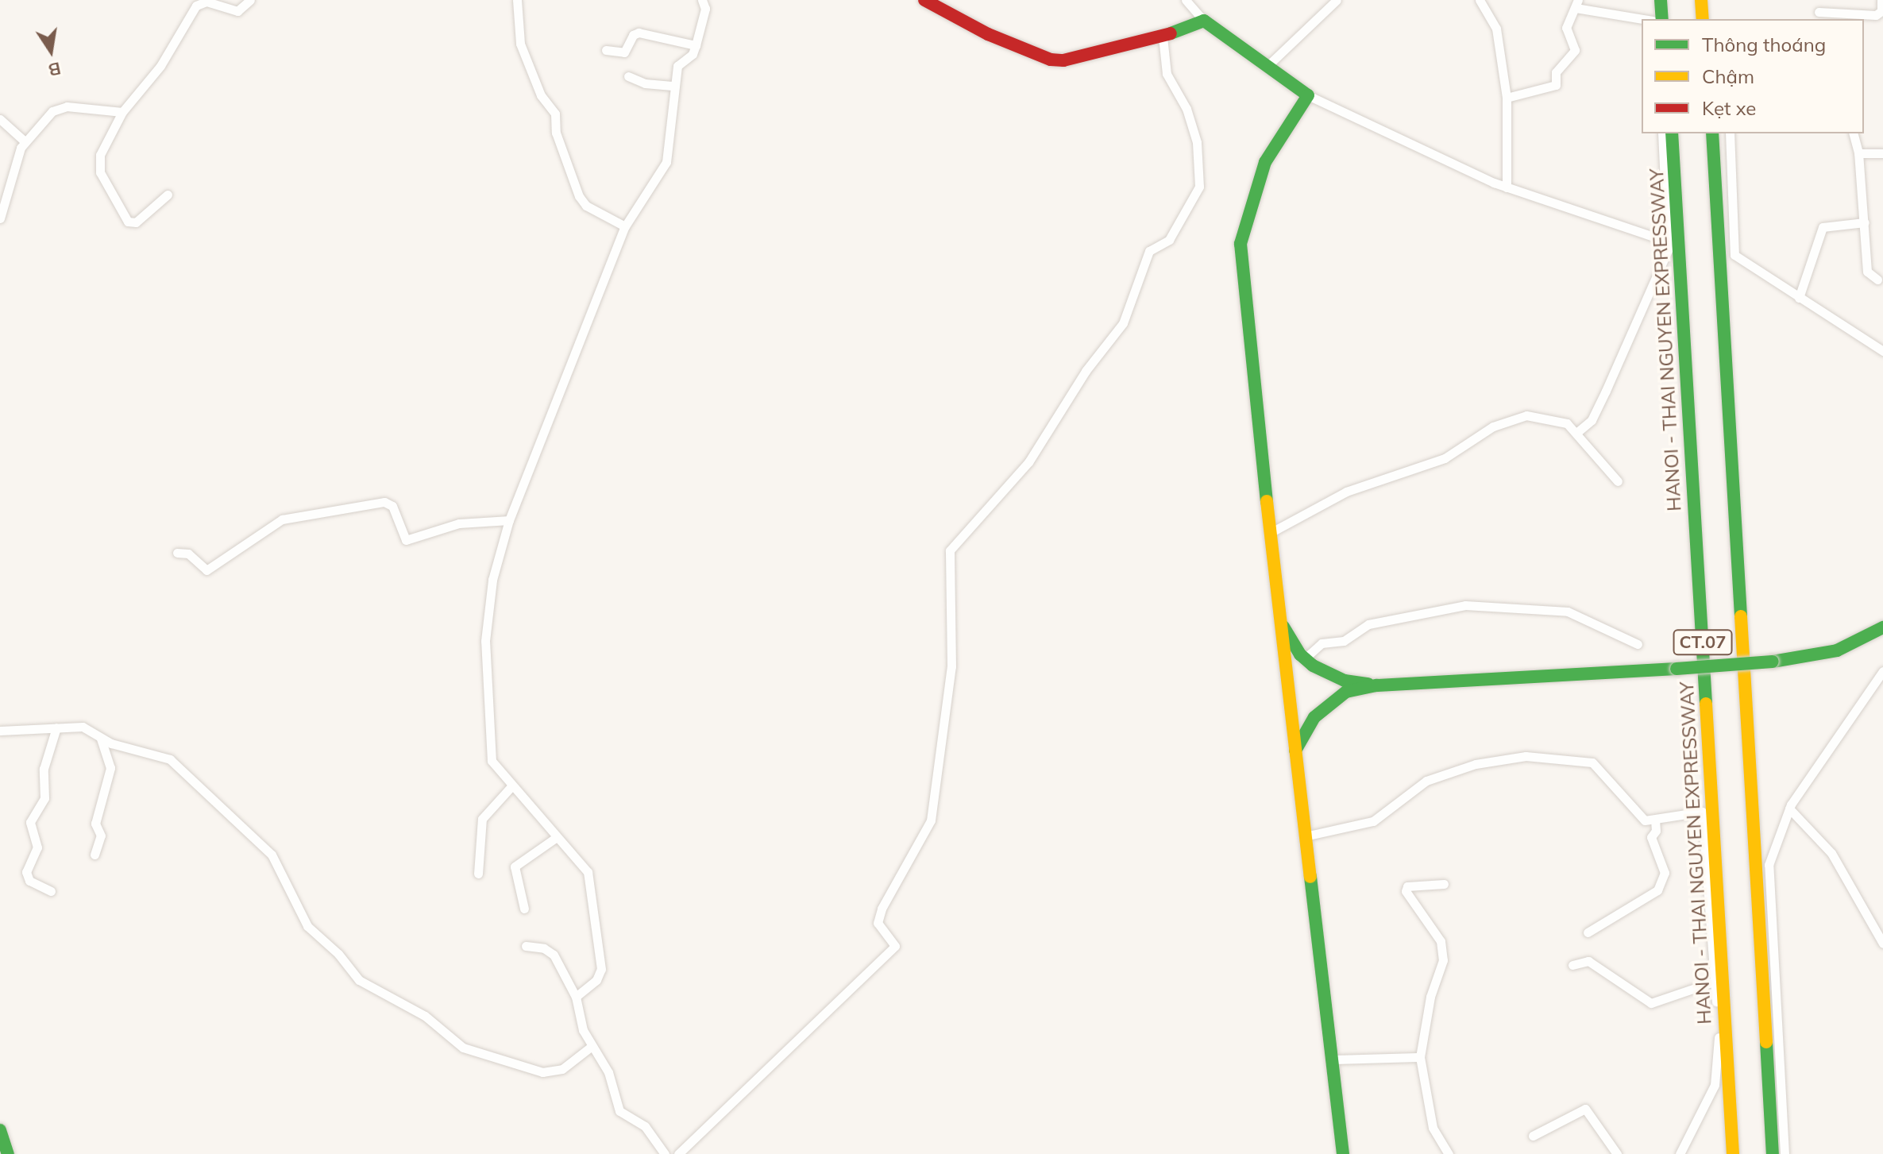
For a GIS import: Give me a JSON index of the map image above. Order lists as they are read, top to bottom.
{
  "streets": {
    "main road": ["HANOI - THAI NGUYEN EXPRESSWAY", "CT.07"]
  },
  "legend": ["Thông thoáng", "Chậm", "Kẹt xe"],
  "north": "bottom"
}
